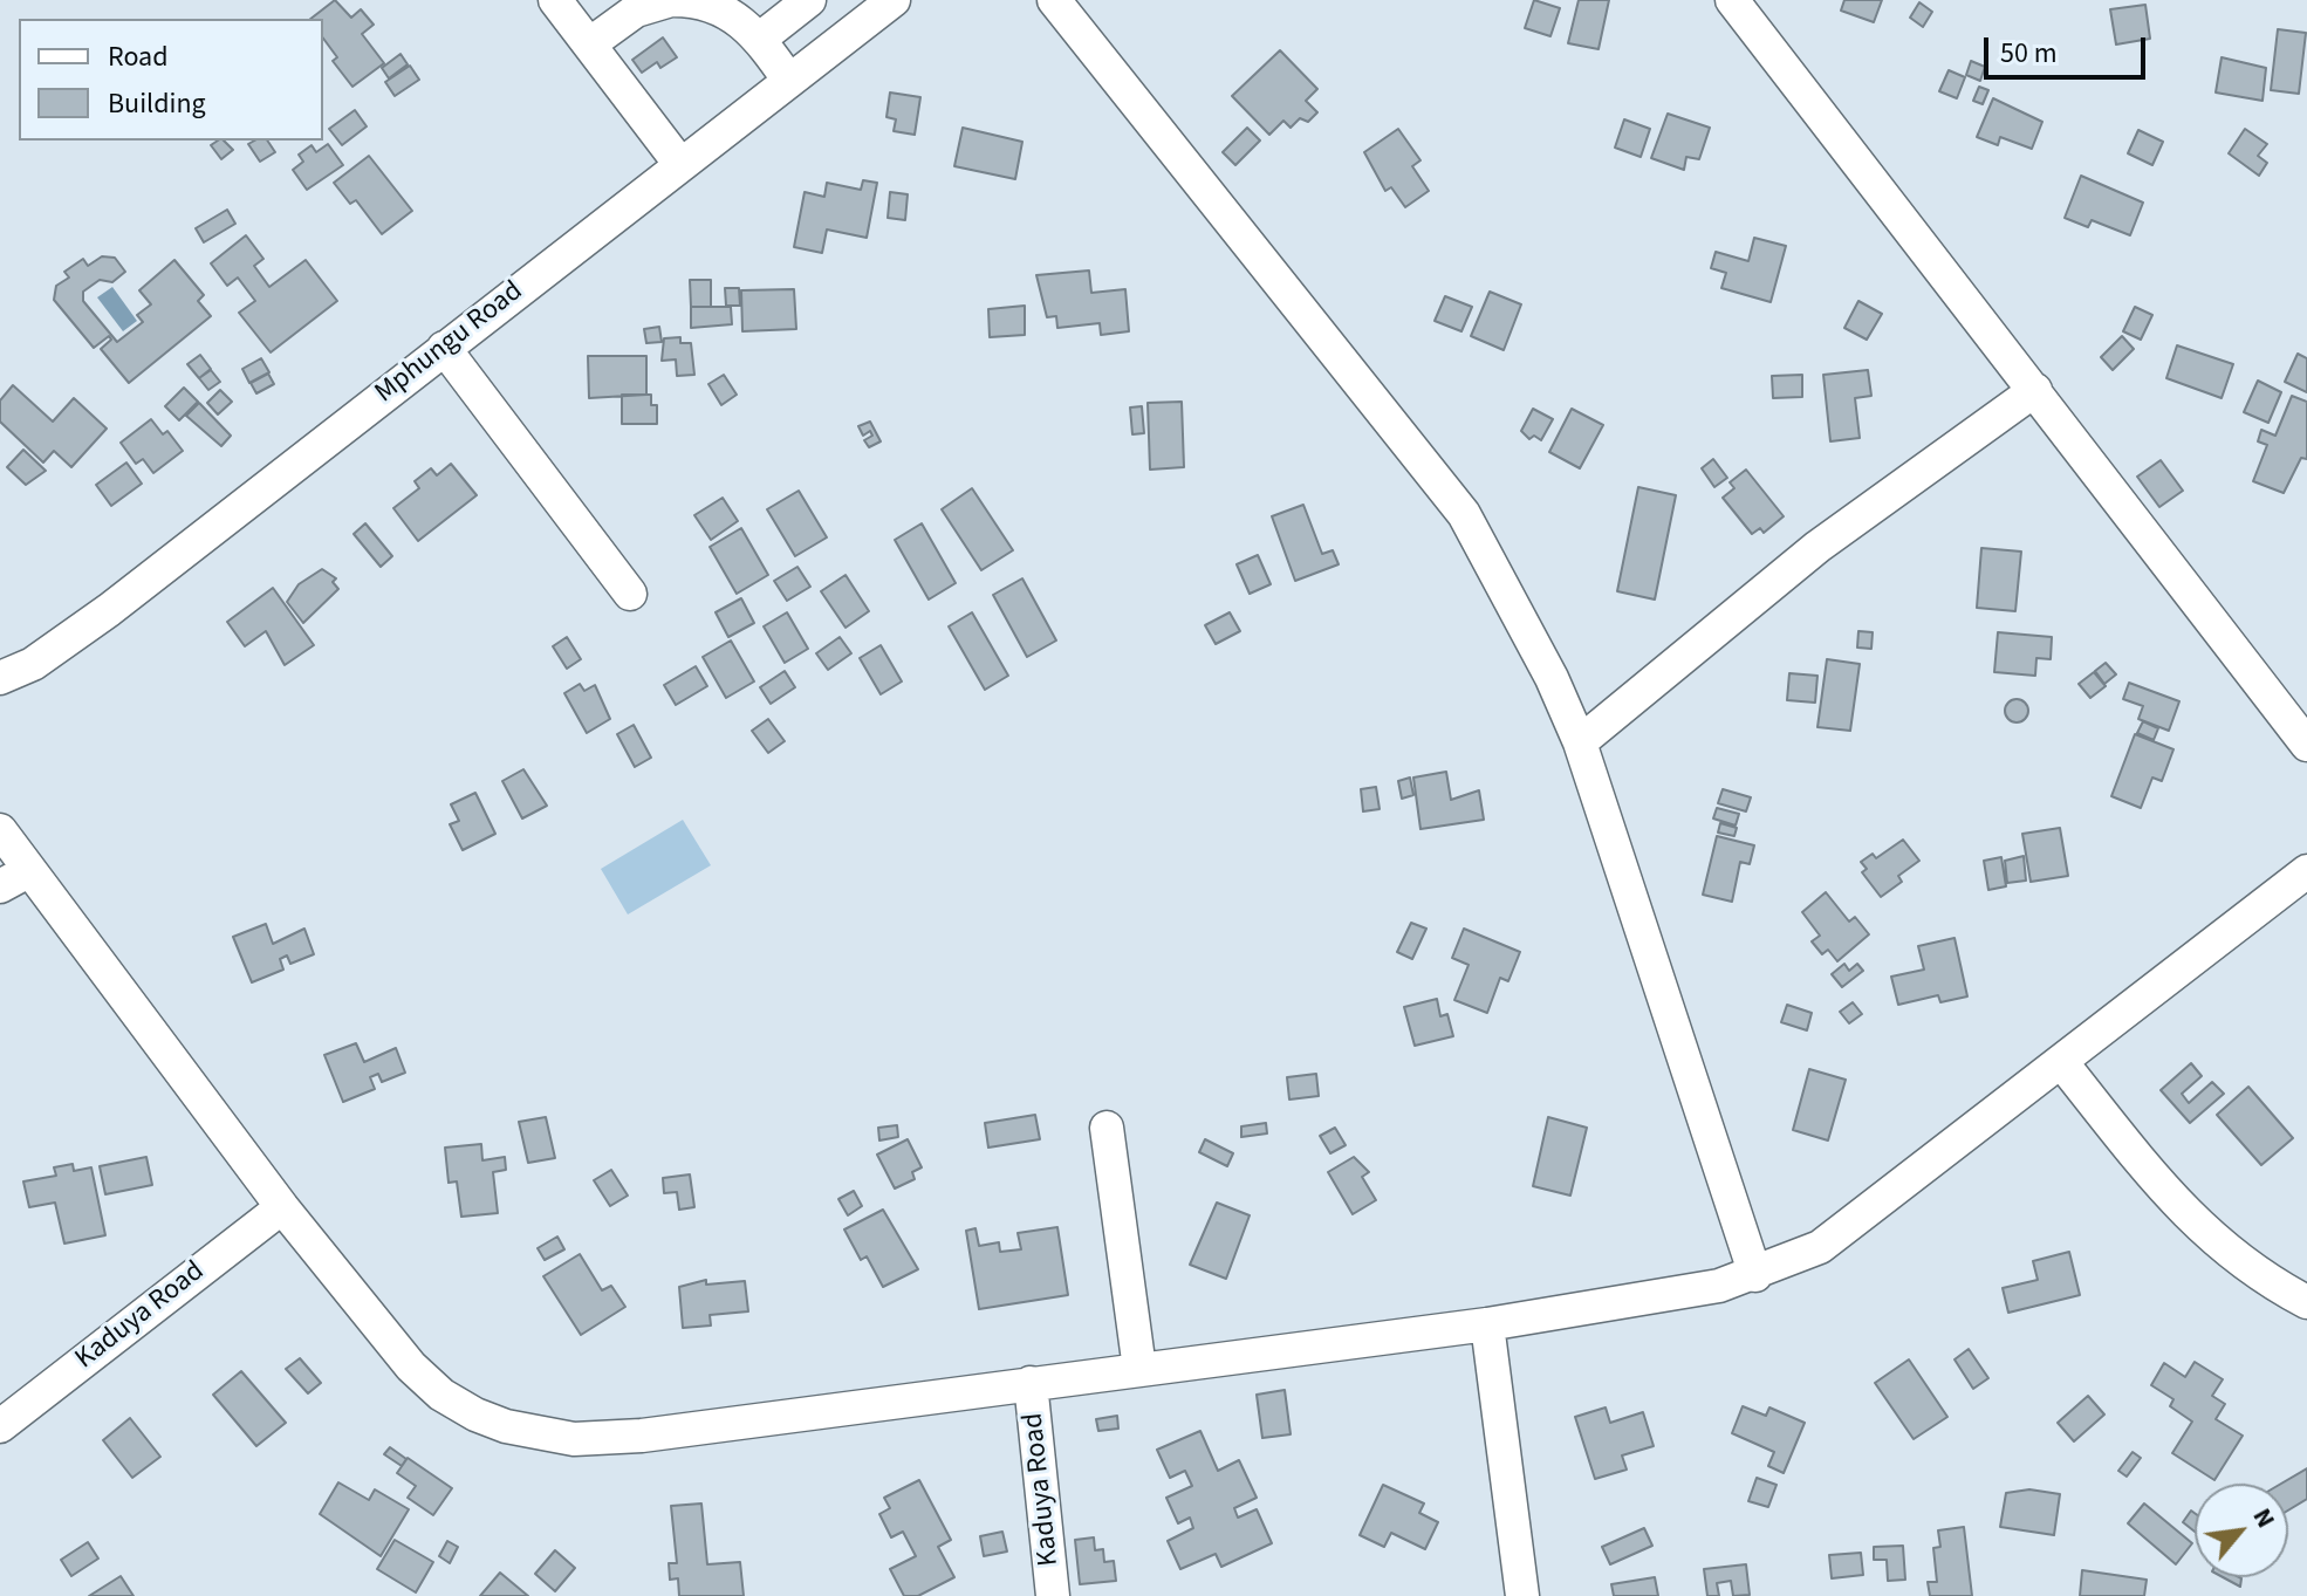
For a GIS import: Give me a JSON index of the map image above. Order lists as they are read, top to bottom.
{
  "streets": {
    "street": ["Mphungu Road", "Kaduya Road"]
  },
  "legend": ["Road", "Building"],
  "scale_bar": "50 m",
  "north": "top right"
}
